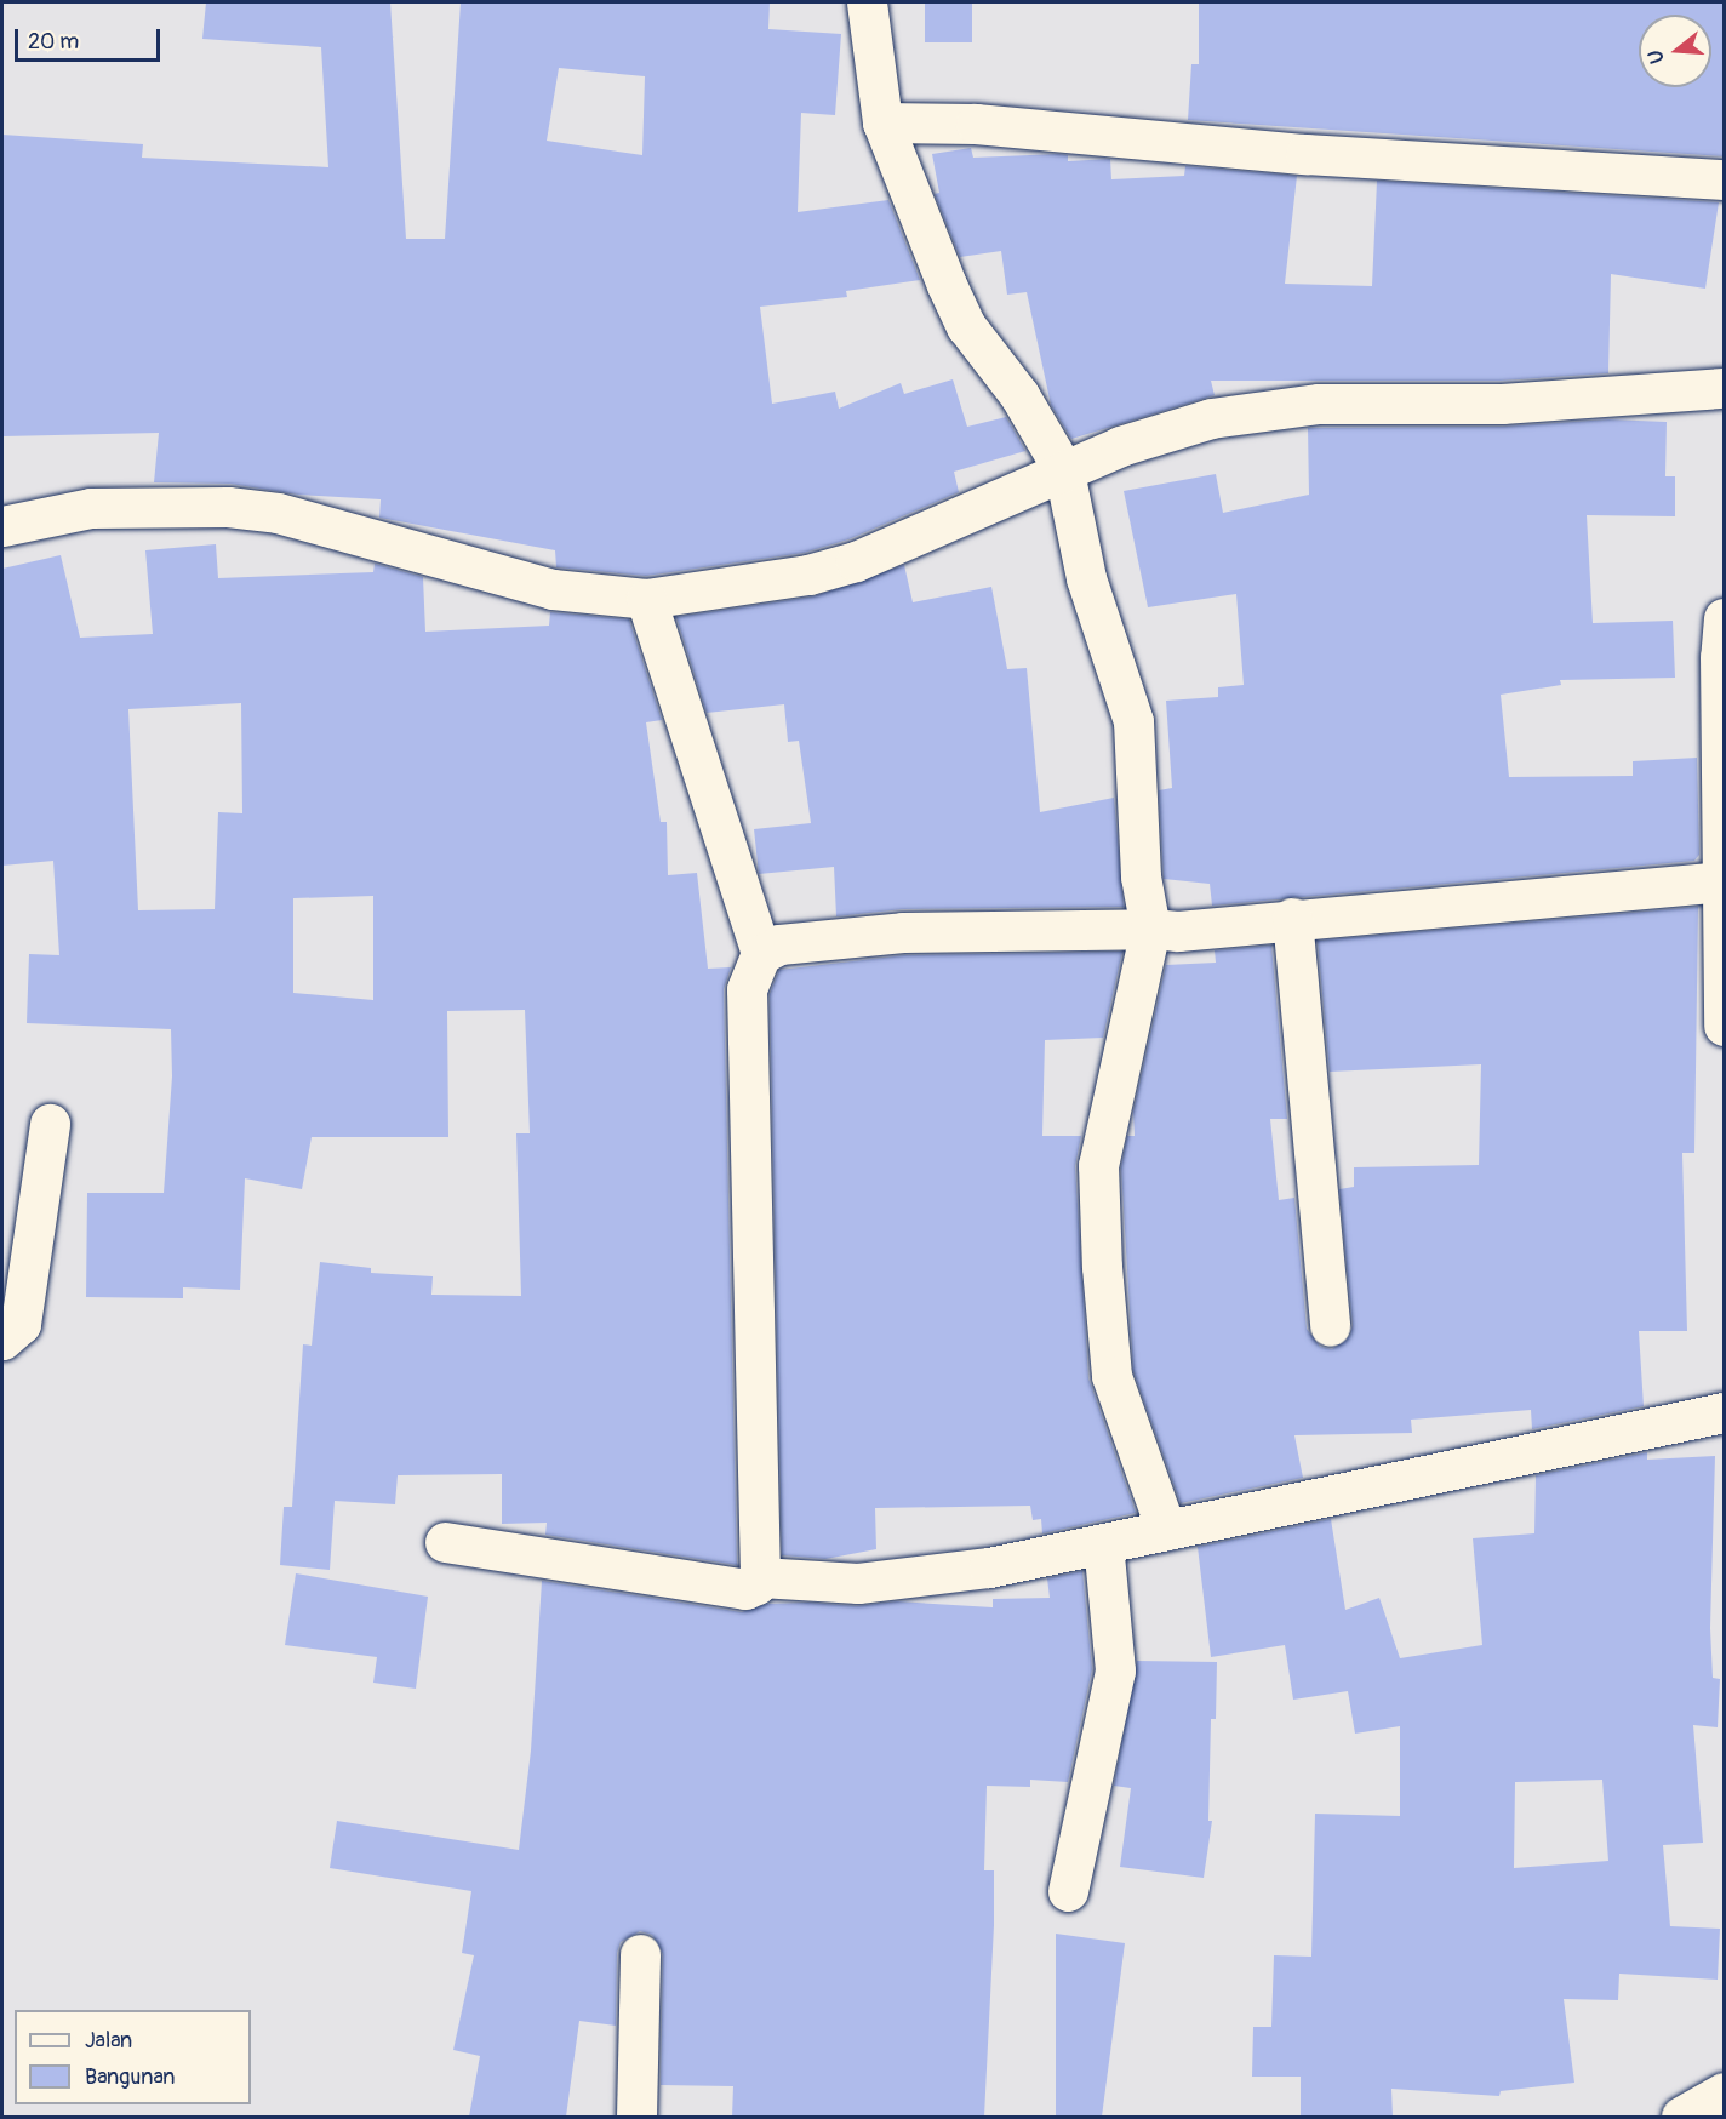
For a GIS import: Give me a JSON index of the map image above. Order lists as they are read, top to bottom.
{
  "legend": ["Jalan", "Bangunan"],
  "scale_bar": "20 m",
  "north": "left"
}
